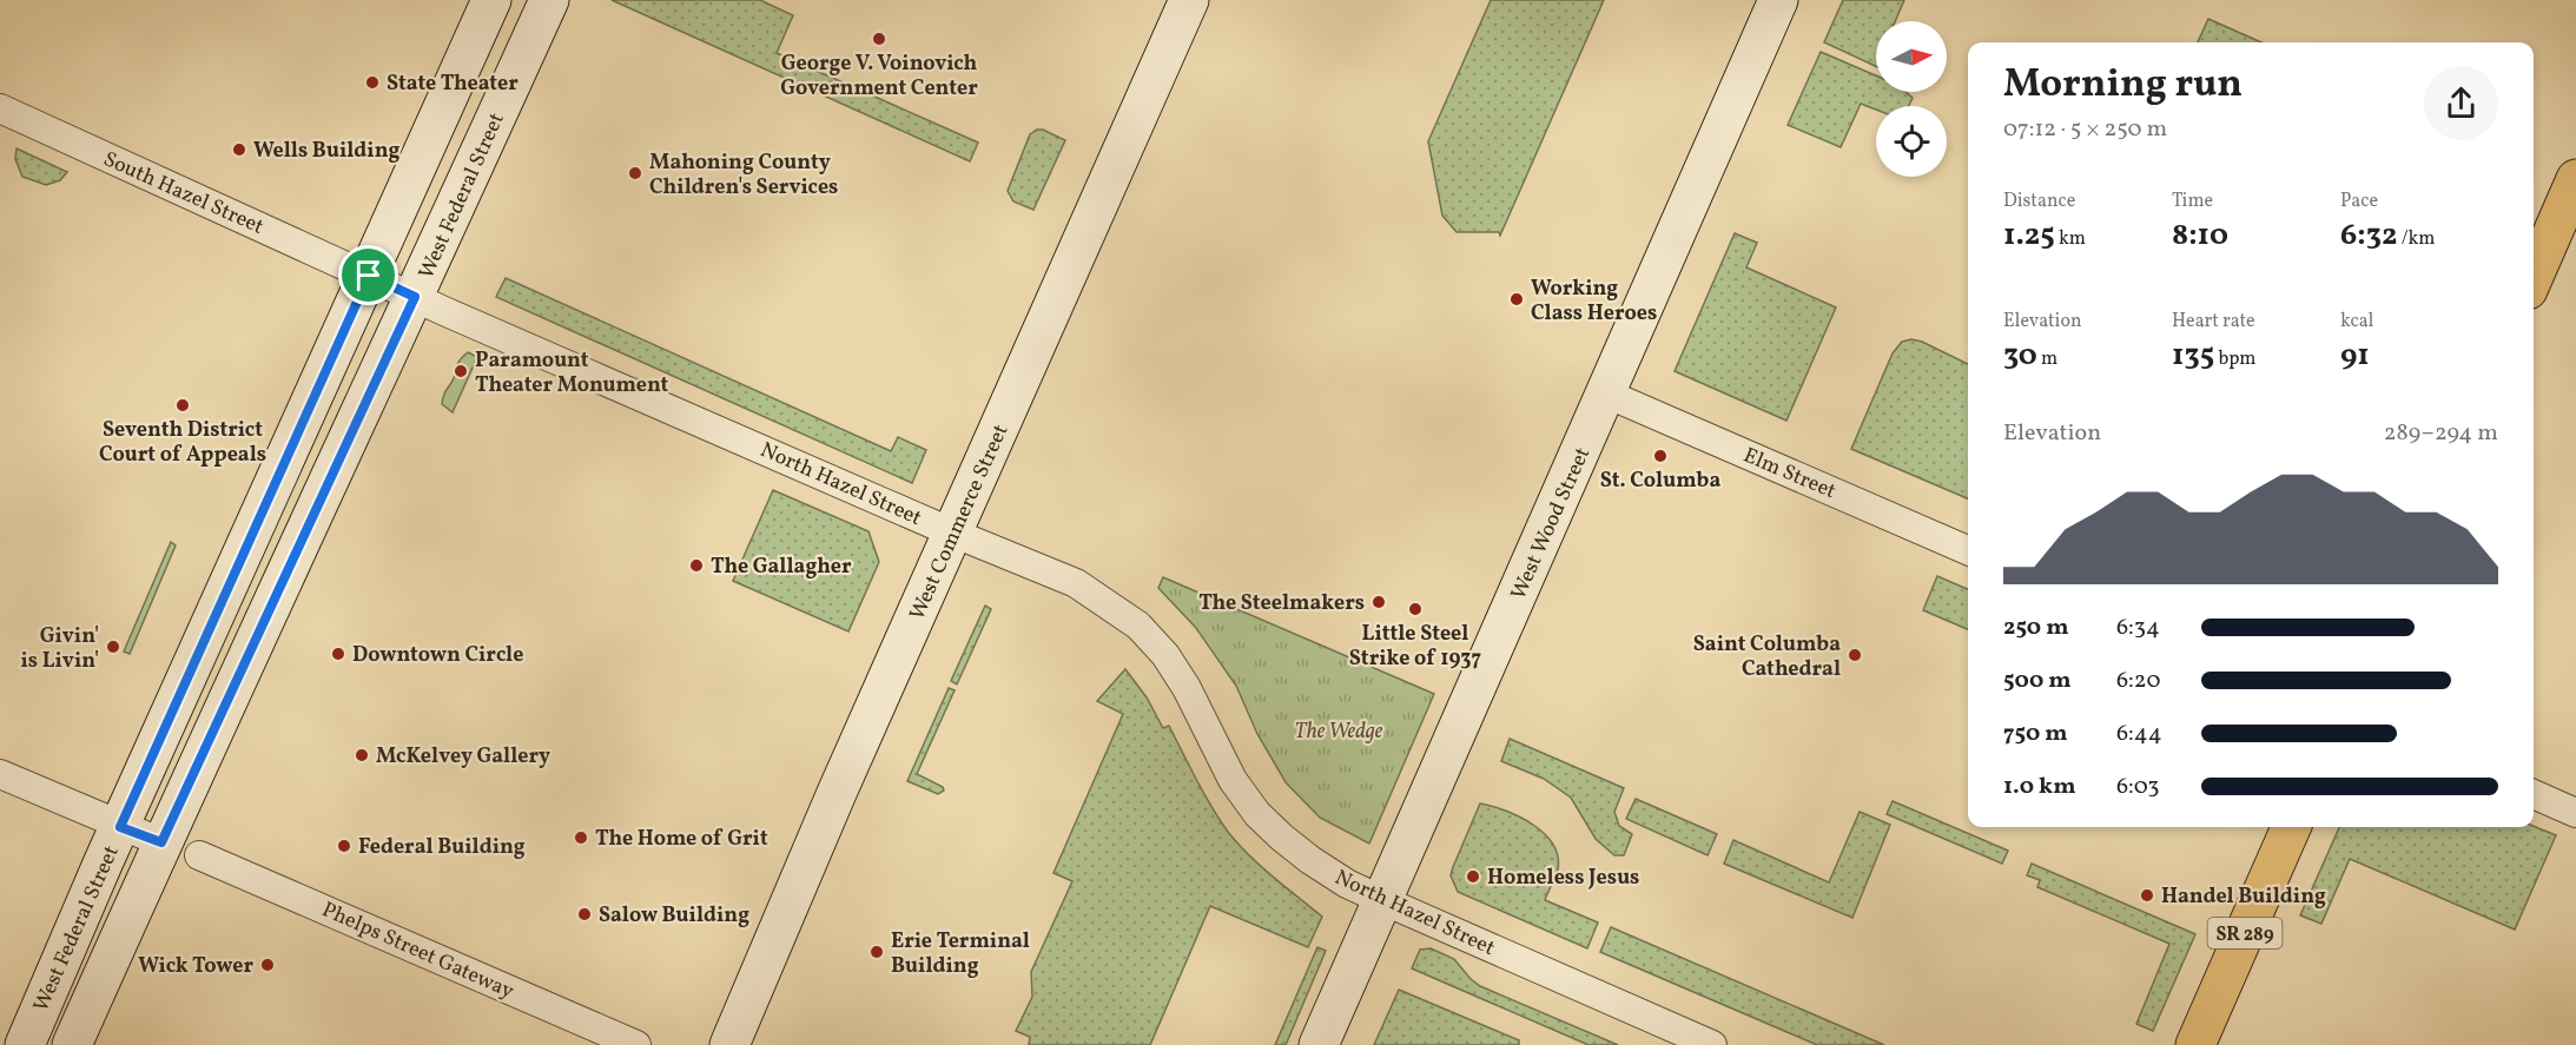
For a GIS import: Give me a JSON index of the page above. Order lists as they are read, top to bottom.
{
  "streets": {
    "main road": ["SR 289"],
    "street": [
      "South Hazel Street",
      "West Federal Street",
      "Elm Street",
      "North Hazel Street",
      "West Commerce Street",
      "West Wood Street",
      "Phelps Street Gateway"
    ]
  },
  "crossings": [
    ["South Hazel Street", "West Federal Street"],
    ["South Hazel Street", "North Hazel Street"],
    ["West Federal Street", "North Hazel Street"],
    ["Elm Street", "West Wood Street"],
    ["North Hazel Street", "West Commerce Street"],
    ["North Hazel Street", "West Wood Street"]
  ],
  "parks": ["The Wedge"],
  "places": [
    "George V. Voinovich Government Center",
    "State Theater",
    "Wells Building",
    "Mahoning County Children's Services",
    "Working Class Heroes",
    "Paramount Theater Monument",
    "Seventh District Court of Appeals",
    "St. Columba",
    "The Gallagher",
    "The Steelmakers",
    "Little Steel Strike of 1937",
    "Givin' is Livin'",
    "Downtown Circle",
    "Saint Columba Cathedral",
    "McKelvey Gallery",
    "The Home of Grit",
    "Federal Building",
    "Homeless Jesus",
    "Handel Building",
    "Salow Building",
    "Erie Terminal Building",
    "Wick Tower"
  ],
  "north": "right",
  "page": {
    "heading": ["Morning run", "07:12 · 5 × 250 m"],
    "stats": [
      ["Distance", "1.25 km"],
      ["Time", "8:10"],
      ["Pace", "6:32 /km"],
      ["Elevation", "30 m"],
      ["Heart rate", "135 bpm"],
      ["kcal", "91"]
    ],
    "chart": ["Elevation", "289–294 m"],
    "list": [
      {
        "name": "250 m",
        "note": "6:34"
      },
      {
        "name": "500 m",
        "note": "6:20"
      },
      {
        "name": "750 m",
        "note": "6:44"
      },
      {
        "name": "1.0 km",
        "note": "6:03"
      }
    ]
  }
}
